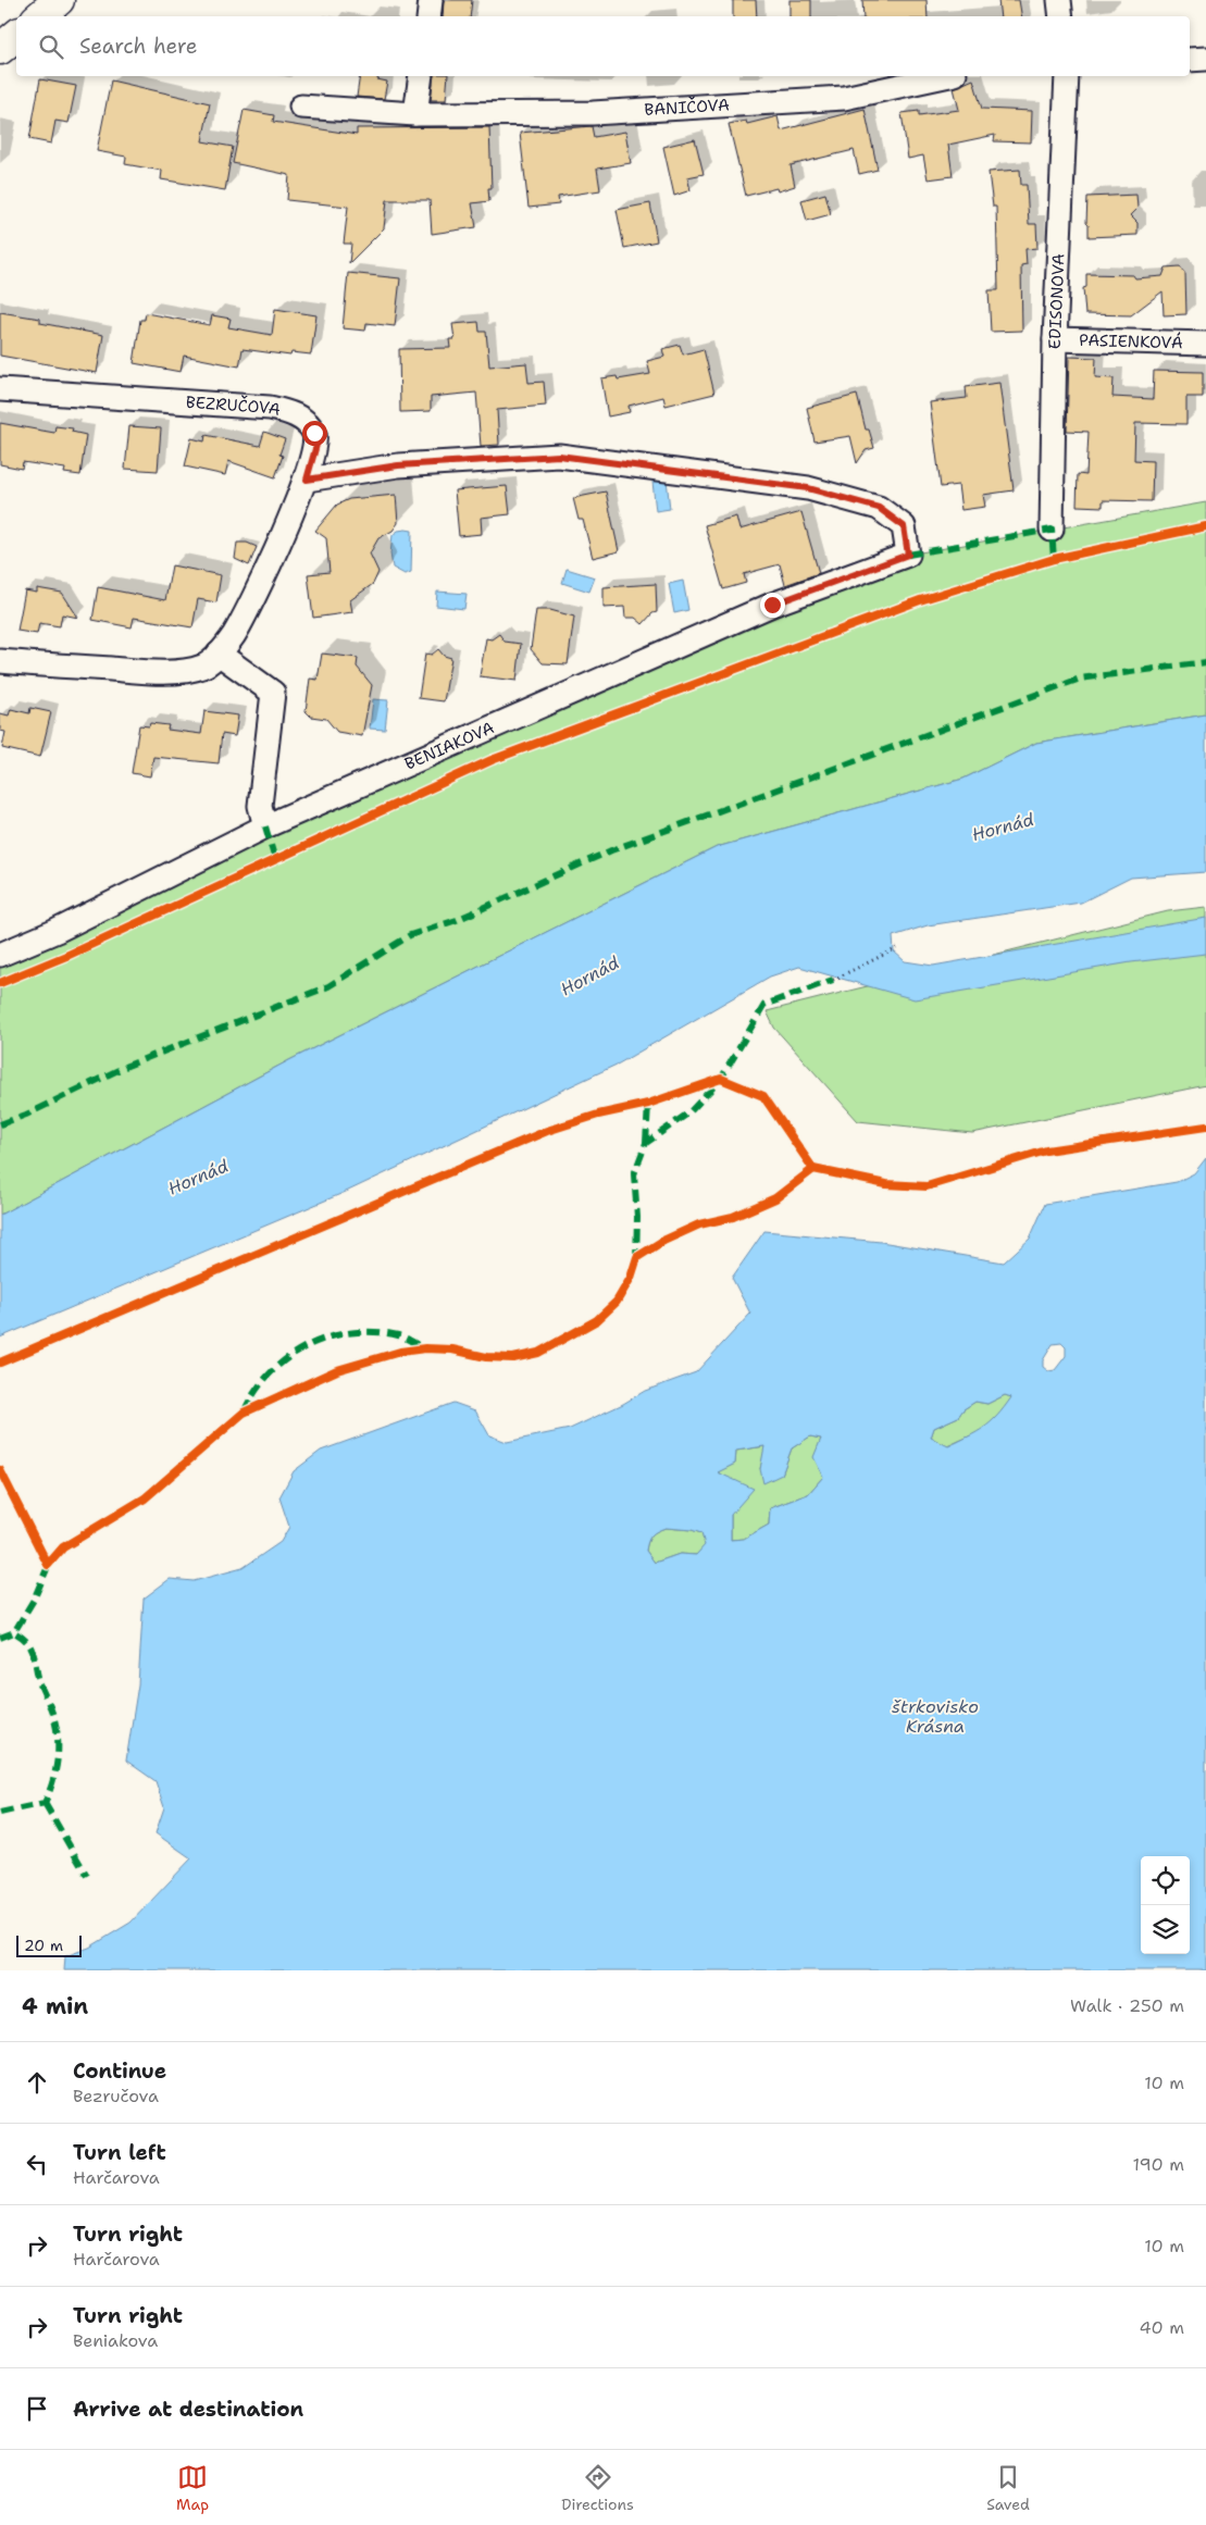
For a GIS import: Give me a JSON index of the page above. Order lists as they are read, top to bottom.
{
  "streets": {
    "street": [
      "BANIČOVA",
      "EDISONOVA",
      "PASIENKOVÁ",
      "BEZRUČOVA",
      "BENIAKOVA"
    ]
  },
  "crossings": [
    ["EDISONOVA", "PASIENKOVÁ"],
    ["BEZRUČOVA", "BENIAKOVA"]
  ],
  "water": ["Hornád", "štrkovisko Krásna"],
  "scale_bar": "20 m",
  "page": {
    "search": "Search here",
    "scale": "20 m",
    "heading": ["4 min", "Walk · 250 m"],
    "list": [
      ["Continue", "Bezručova", "10 m"],
      ["Turn left", "Harčarova", "190 m"],
      ["Turn right", "Harčarova", "10 m"],
      ["Turn right", "Beniakova", "40 m"],
      "Arrive at destination"
    ],
    "nav": ["Map", "Directions", "Saved"]
  }
}
